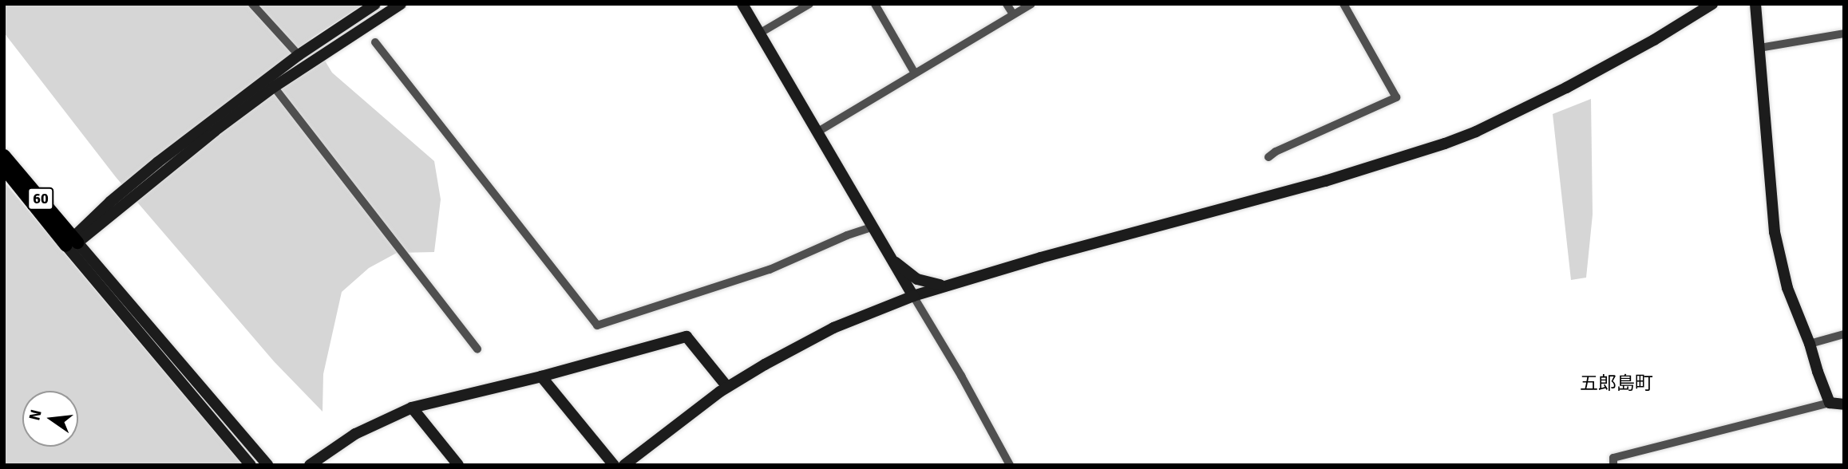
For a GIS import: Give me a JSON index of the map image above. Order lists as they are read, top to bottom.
{
  "streets": {
    "main road": ["60"]
  },
  "districts": ["五郎島町"],
  "north": "left"
}
